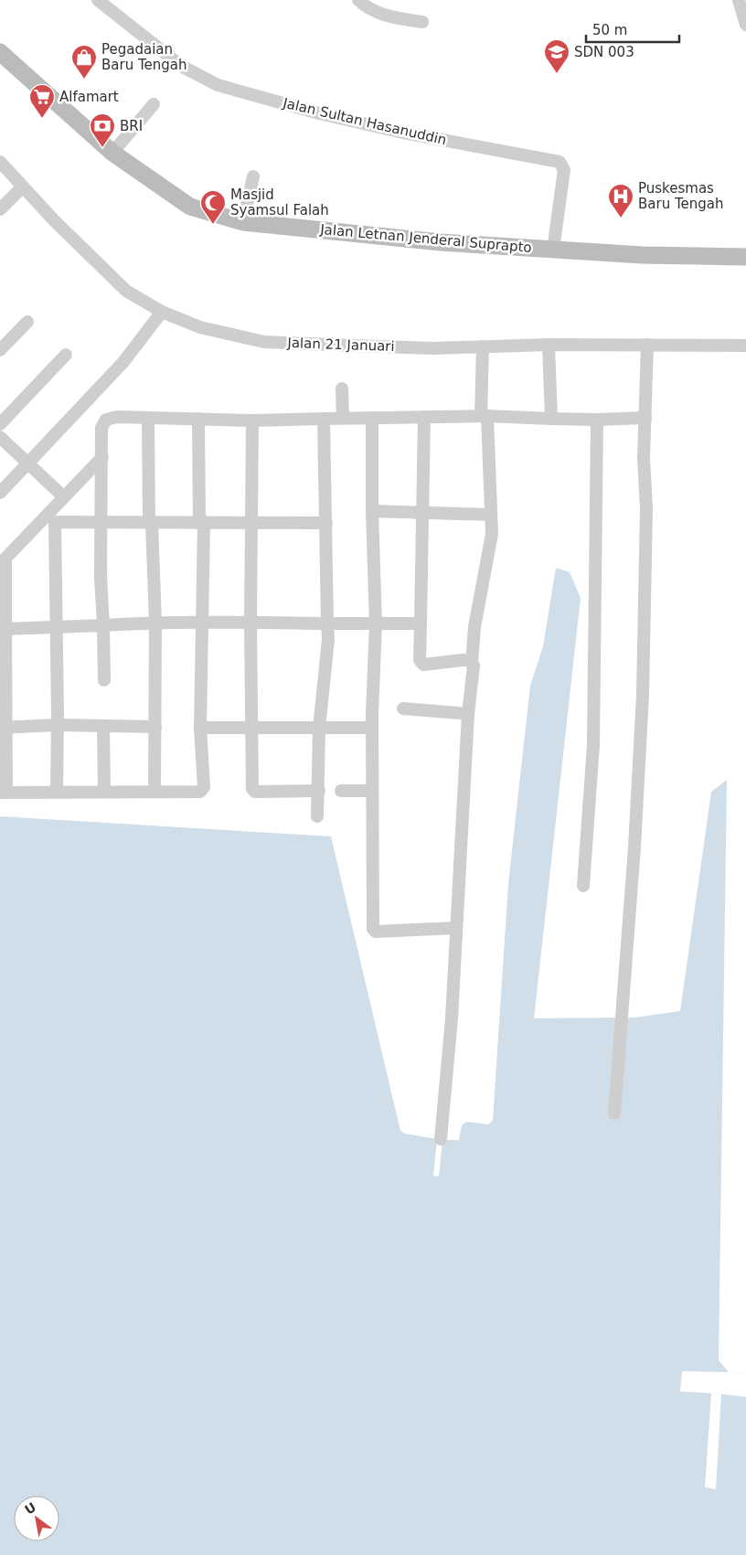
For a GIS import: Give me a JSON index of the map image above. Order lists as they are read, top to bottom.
{
  "streets": {
    "main road": ["Jalan Letnan Jenderal Suprapto"],
    "street": ["Jalan Sultan Hasanuddin", "Jalan 21 Januari"]
  },
  "crossings": [
    ["Jalan Sultan Hasanuddin", "Jalan Letnan Jenderal Suprapto"]
  ],
  "places": {
    "school or university": ["SDN 003"],
    "shop": ["Pegadaian Baru Tengah"],
    "supermarket": ["Alfamart"],
    "bank": ["BRI"],
    "hospital": ["Puskesmas Baru Tengah"],
    "mosque": ["Masjid Syamsul Falah"]
  },
  "scale_bar": "50 m",
  "north": "top left"
}
